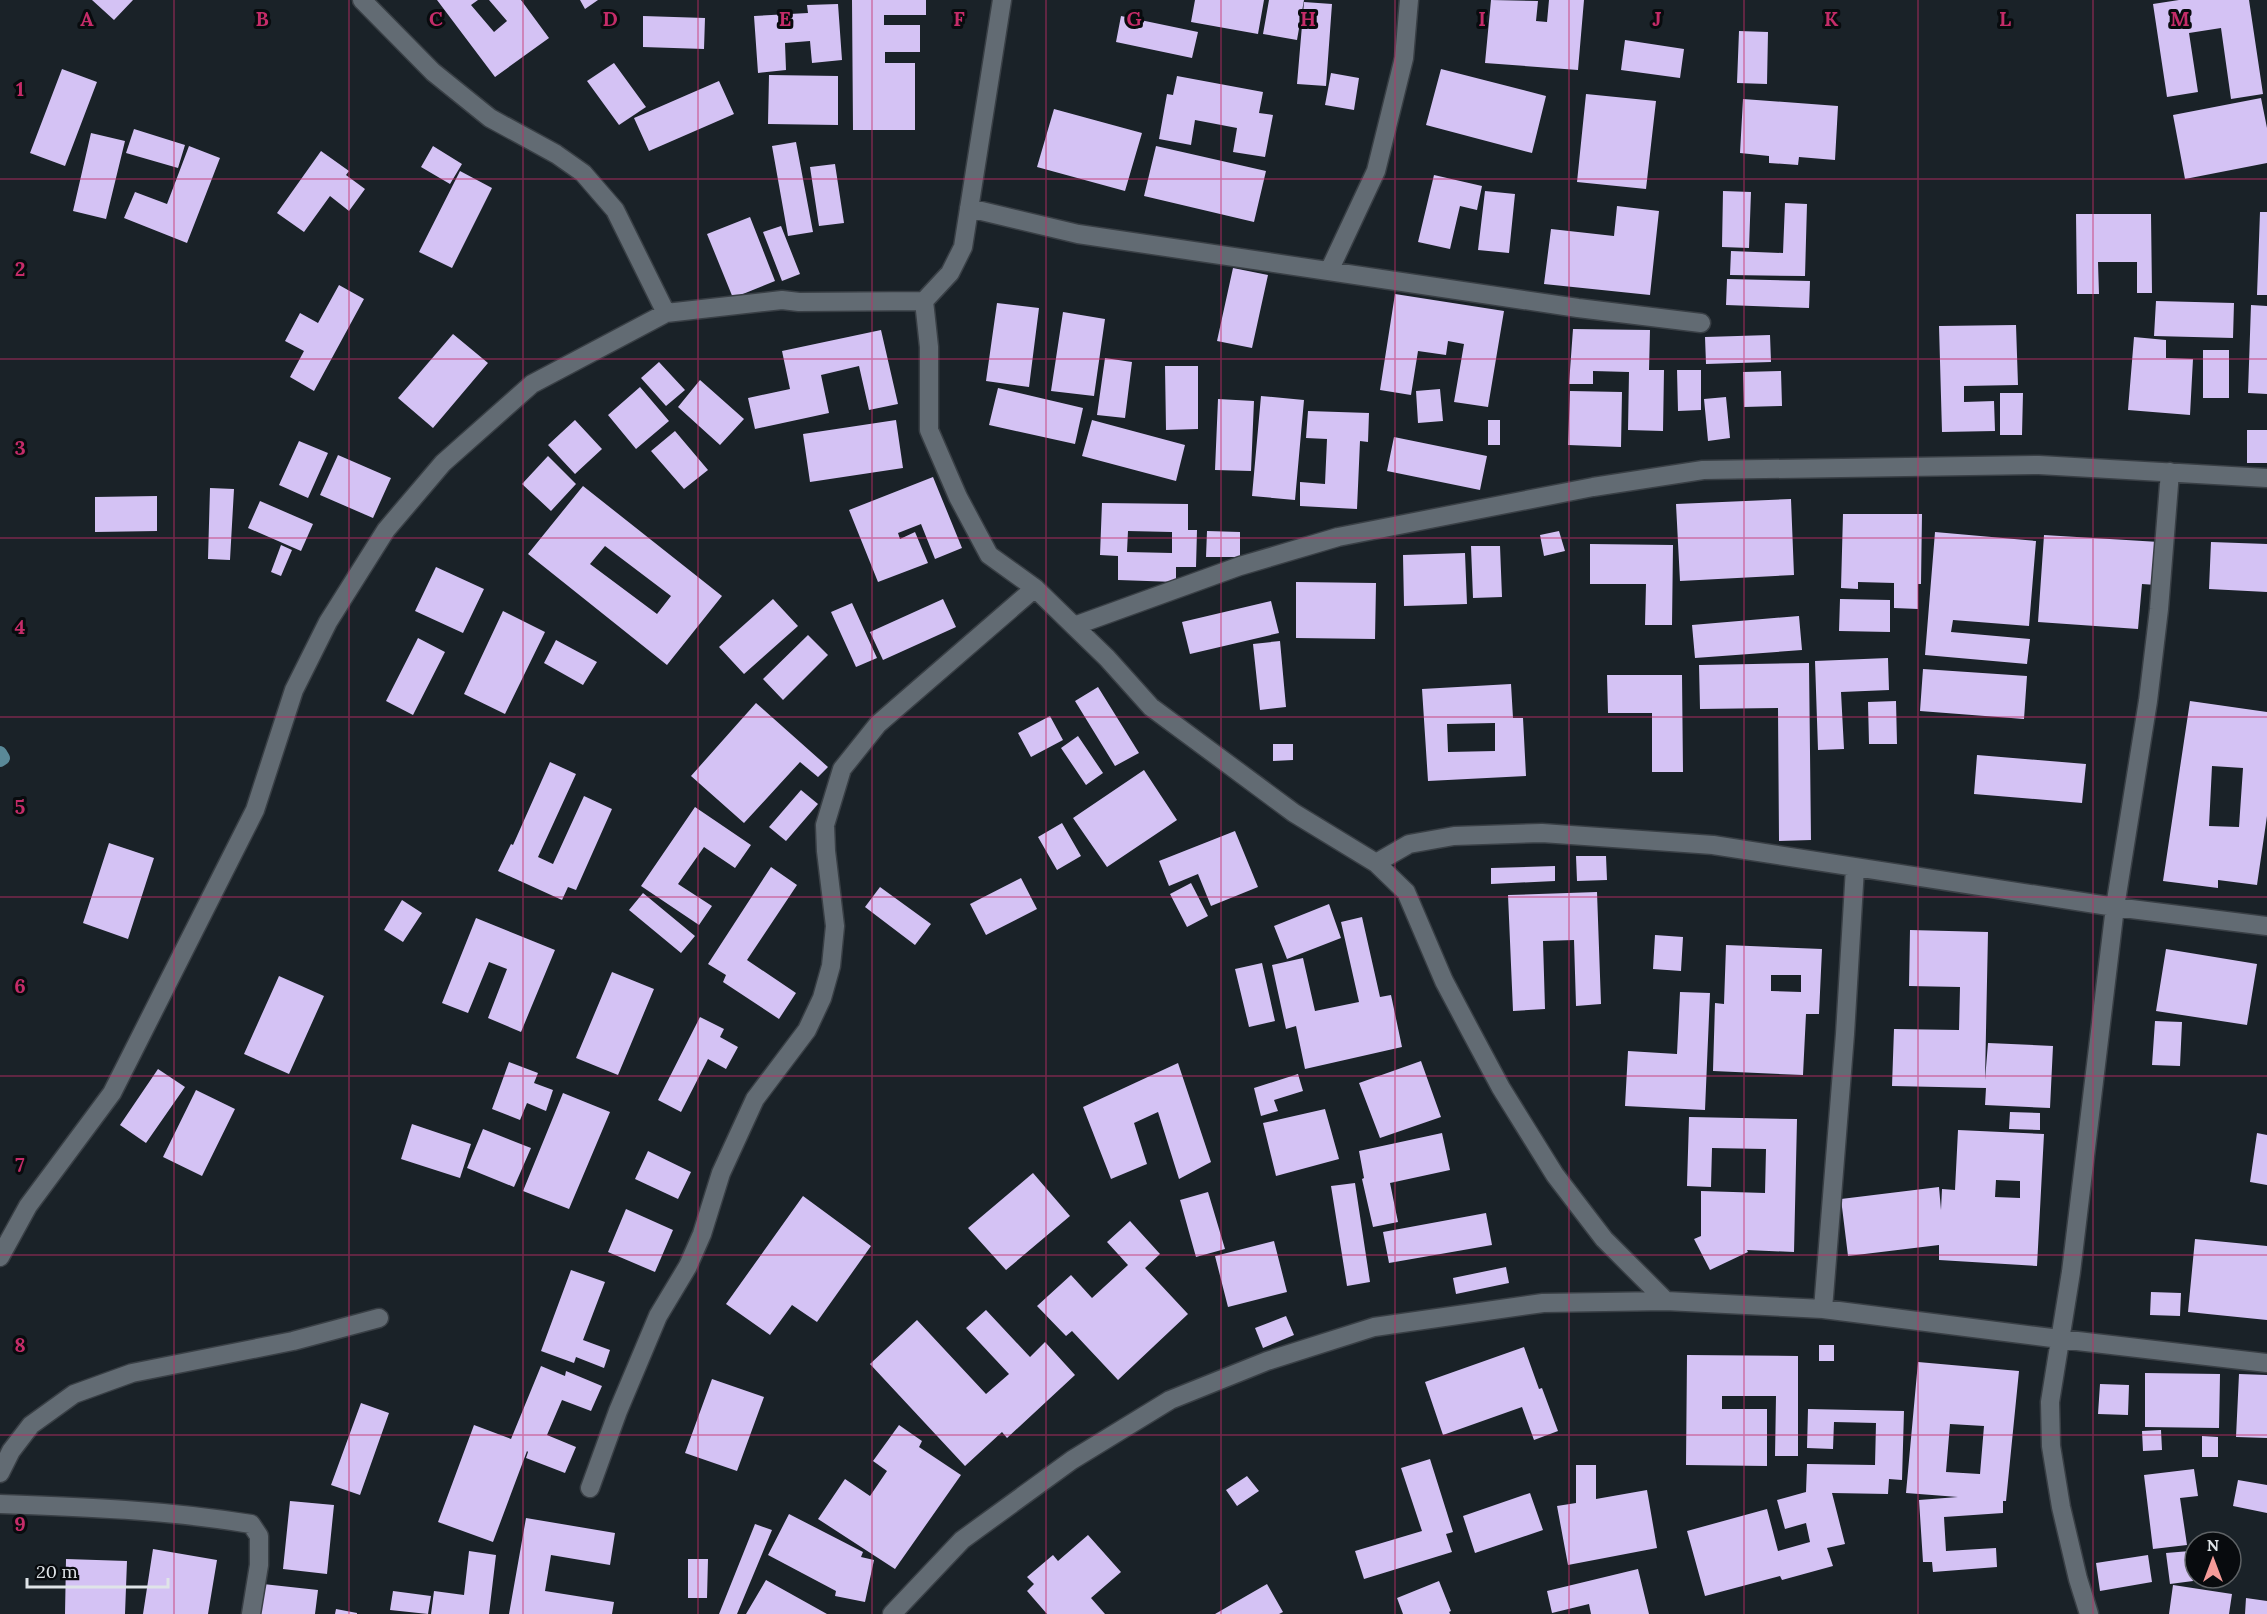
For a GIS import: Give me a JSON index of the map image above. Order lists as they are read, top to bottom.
{
  "scale_bar": "20 m",
  "north": "top",
  "grid": {
    "columns": [
      "A",
      "B",
      "C",
      "D",
      "E",
      "F",
      "G",
      "H",
      "I",
      "J",
      "K",
      "L",
      "M"
    ],
    "rows": [
      "1",
      "2",
      "3",
      "4",
      "5",
      "6",
      "7",
      "8",
      "9"
    ]
  }
}
